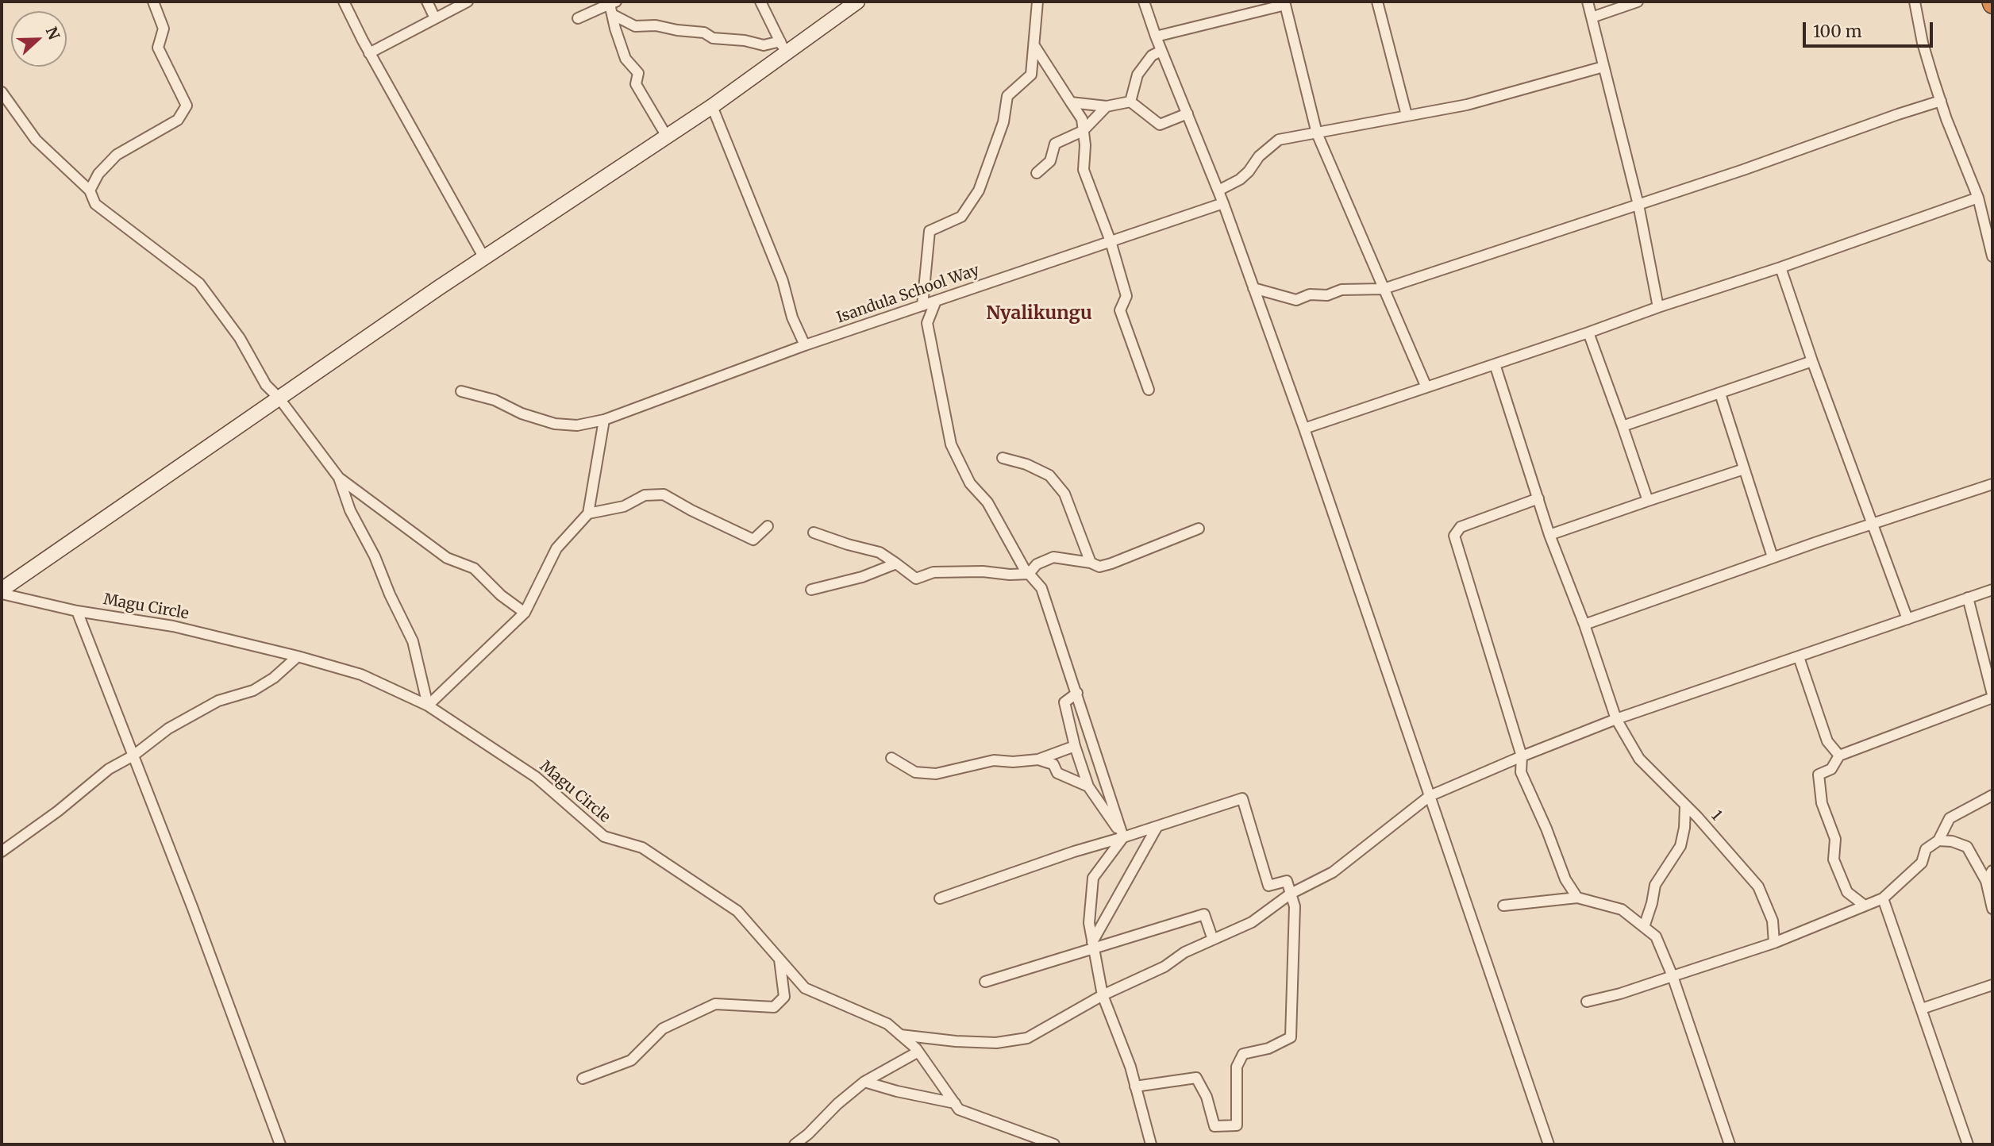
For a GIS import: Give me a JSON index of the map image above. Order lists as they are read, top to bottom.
{
  "streets": {
    "street": ["Isandula School Way", "Magu Circle", "1"]
  },
  "districts": ["Nyalikungu"],
  "scale_bar": "100 m",
  "north": "right"
}
